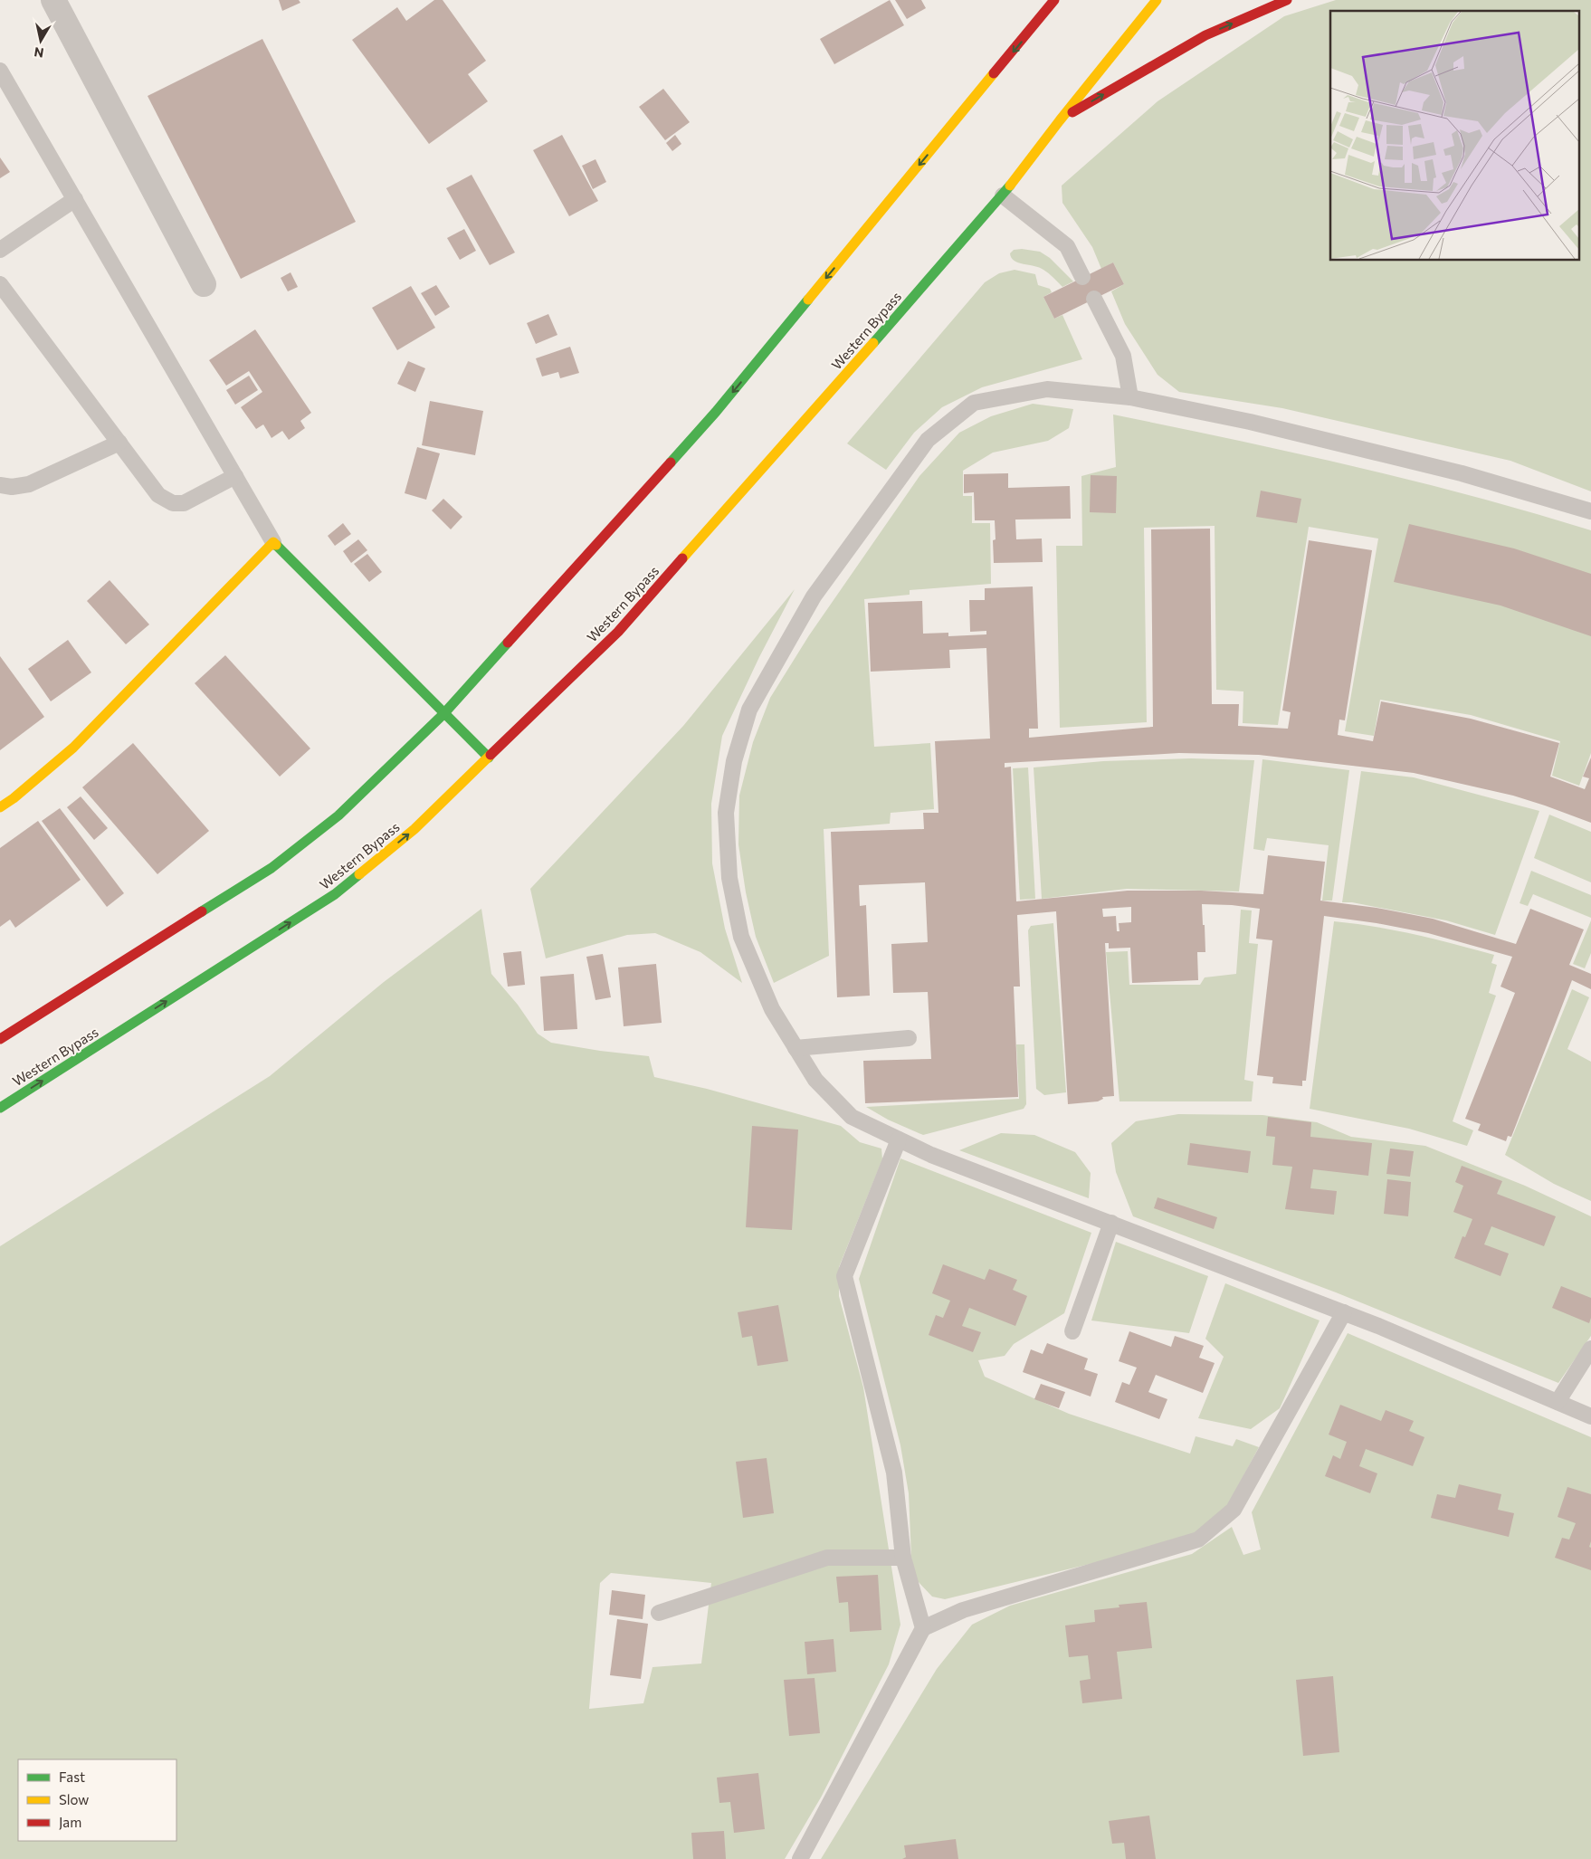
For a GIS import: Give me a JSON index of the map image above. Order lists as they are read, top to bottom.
{
  "streets": {
    "main road": ["Western Bypass"]
  },
  "legend": ["Fast", "Slow", "Jam"],
  "north": "bottom"
}
